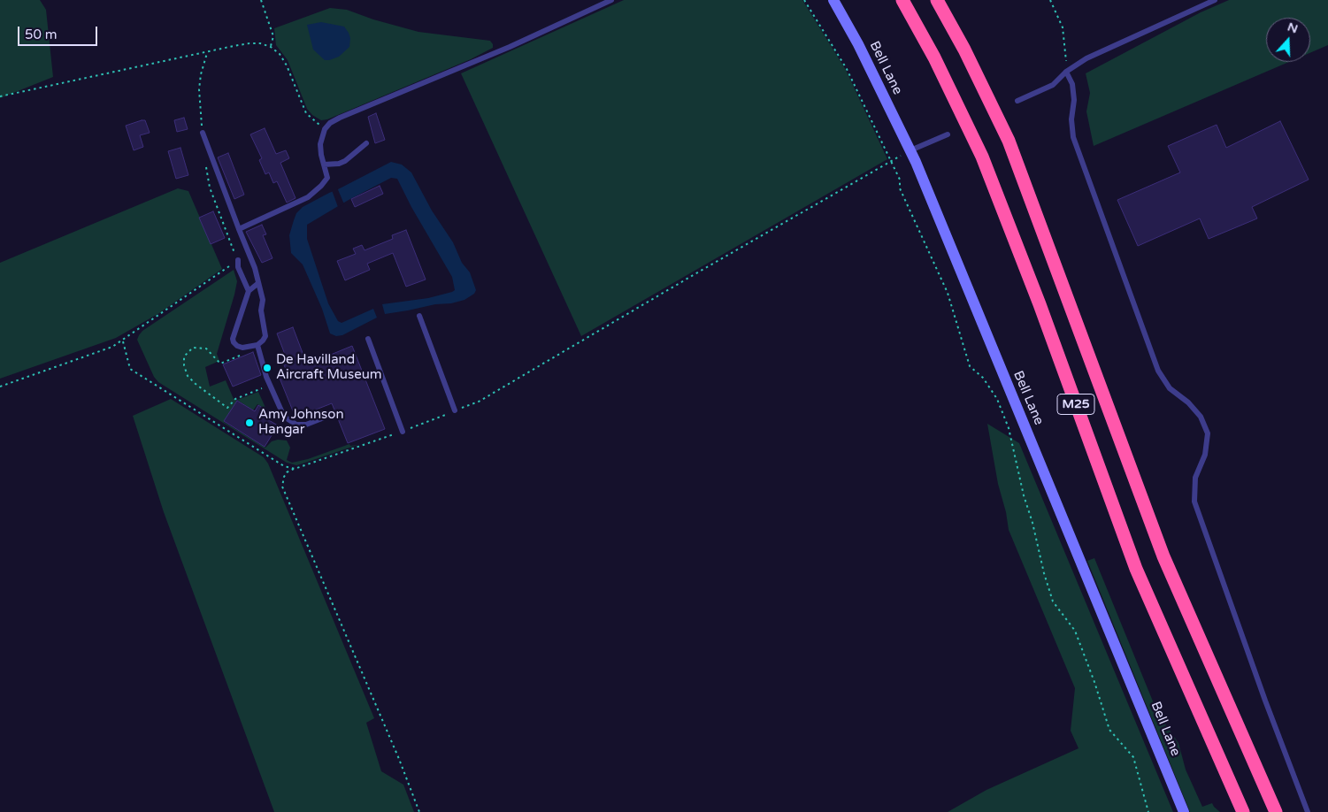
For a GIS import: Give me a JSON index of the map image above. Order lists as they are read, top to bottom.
{
  "streets": {
    "highway": ["M25"],
    "main road": ["Bell Lane"]
  },
  "places": ["De Havilland Aircraft Museum", "Amy Johnson Hangar"],
  "scale_bar": "50 m",
  "north": "top"
}
